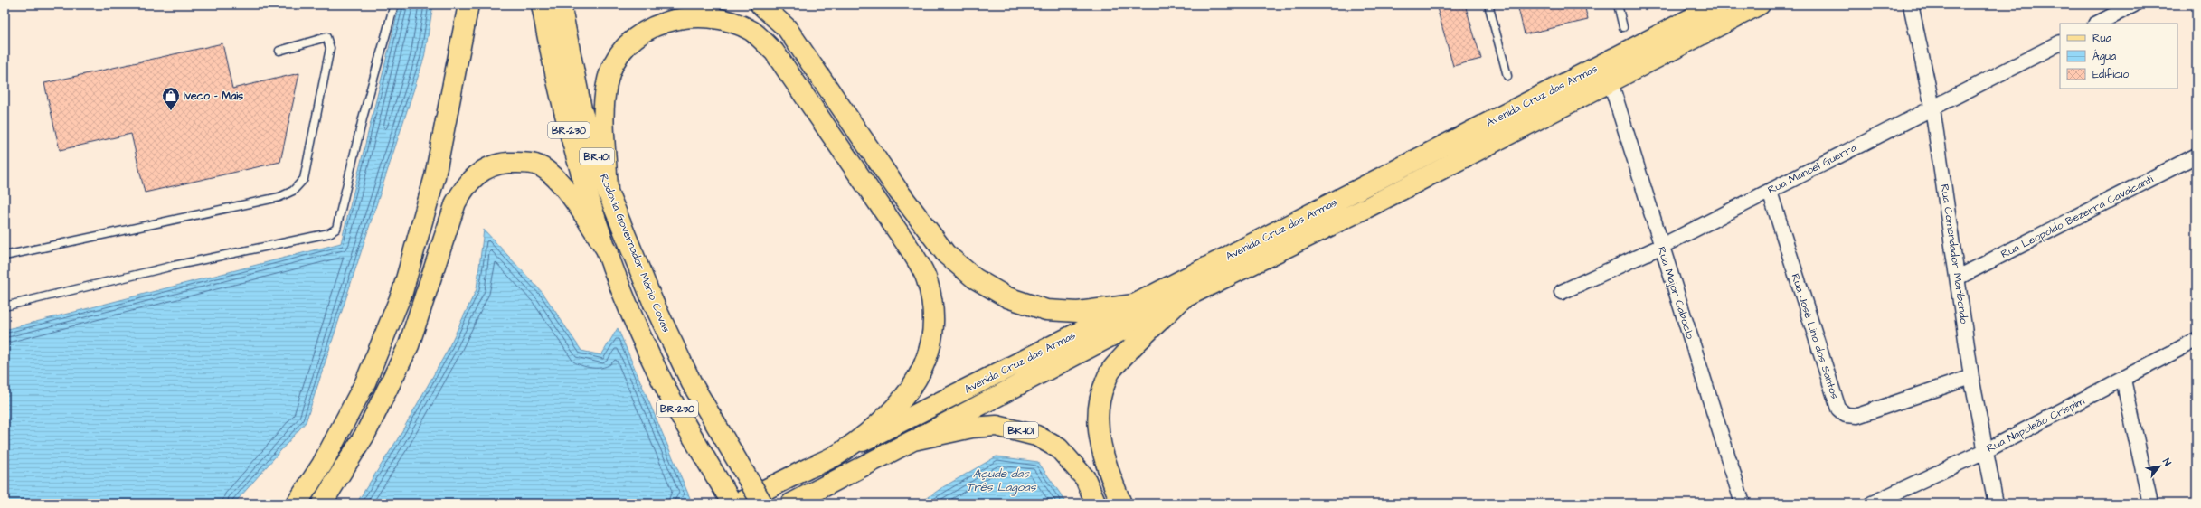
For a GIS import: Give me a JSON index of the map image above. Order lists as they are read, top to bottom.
{
  "streets": {
    "main road": [
      "Avenida Cruz das Armas",
      "BR-230",
      "BR-101",
      "Rodovia Governador Mário Covas"
    ],
    "street": [
      "Rua Manoel Guerra",
      "Rua Leopoldo Bezerra Cavalcanti",
      "Rua Comendador Maribondo",
      "Rua Major Caboclo",
      "Rua José Lino dos Santos",
      "Rua Napoleão Crispim"
    ]
  },
  "crossings": [
    ["Avenida Cruz das Armas", "BR-101"],
    ["Avenida Cruz das Armas", "Rua Major Caboclo"],
    ["Rua Manoel Guerra", "Rua Comendador Maribondo"],
    ["Rua Manoel Guerra", "Rua Major Caboclo"],
    ["Rua Manoel Guerra", "Rua José Lino dos Santos"],
    ["Rua Leopoldo Bezerra Cavalcanti", "Rua Comendador Maribondo"],
    ["Rua Comendador Maribondo", "Rua José Lino dos Santos"],
    ["Rua Comendador Maribondo", "Rua Napoleão Crispim"]
  ],
  "water": ["Açude das Três Lagoas"],
  "places": {
    "shop": ["Iveco - Mais"]
  },
  "legend": ["Rua", "Água", "Edifício"],
  "north": "top right"
}
